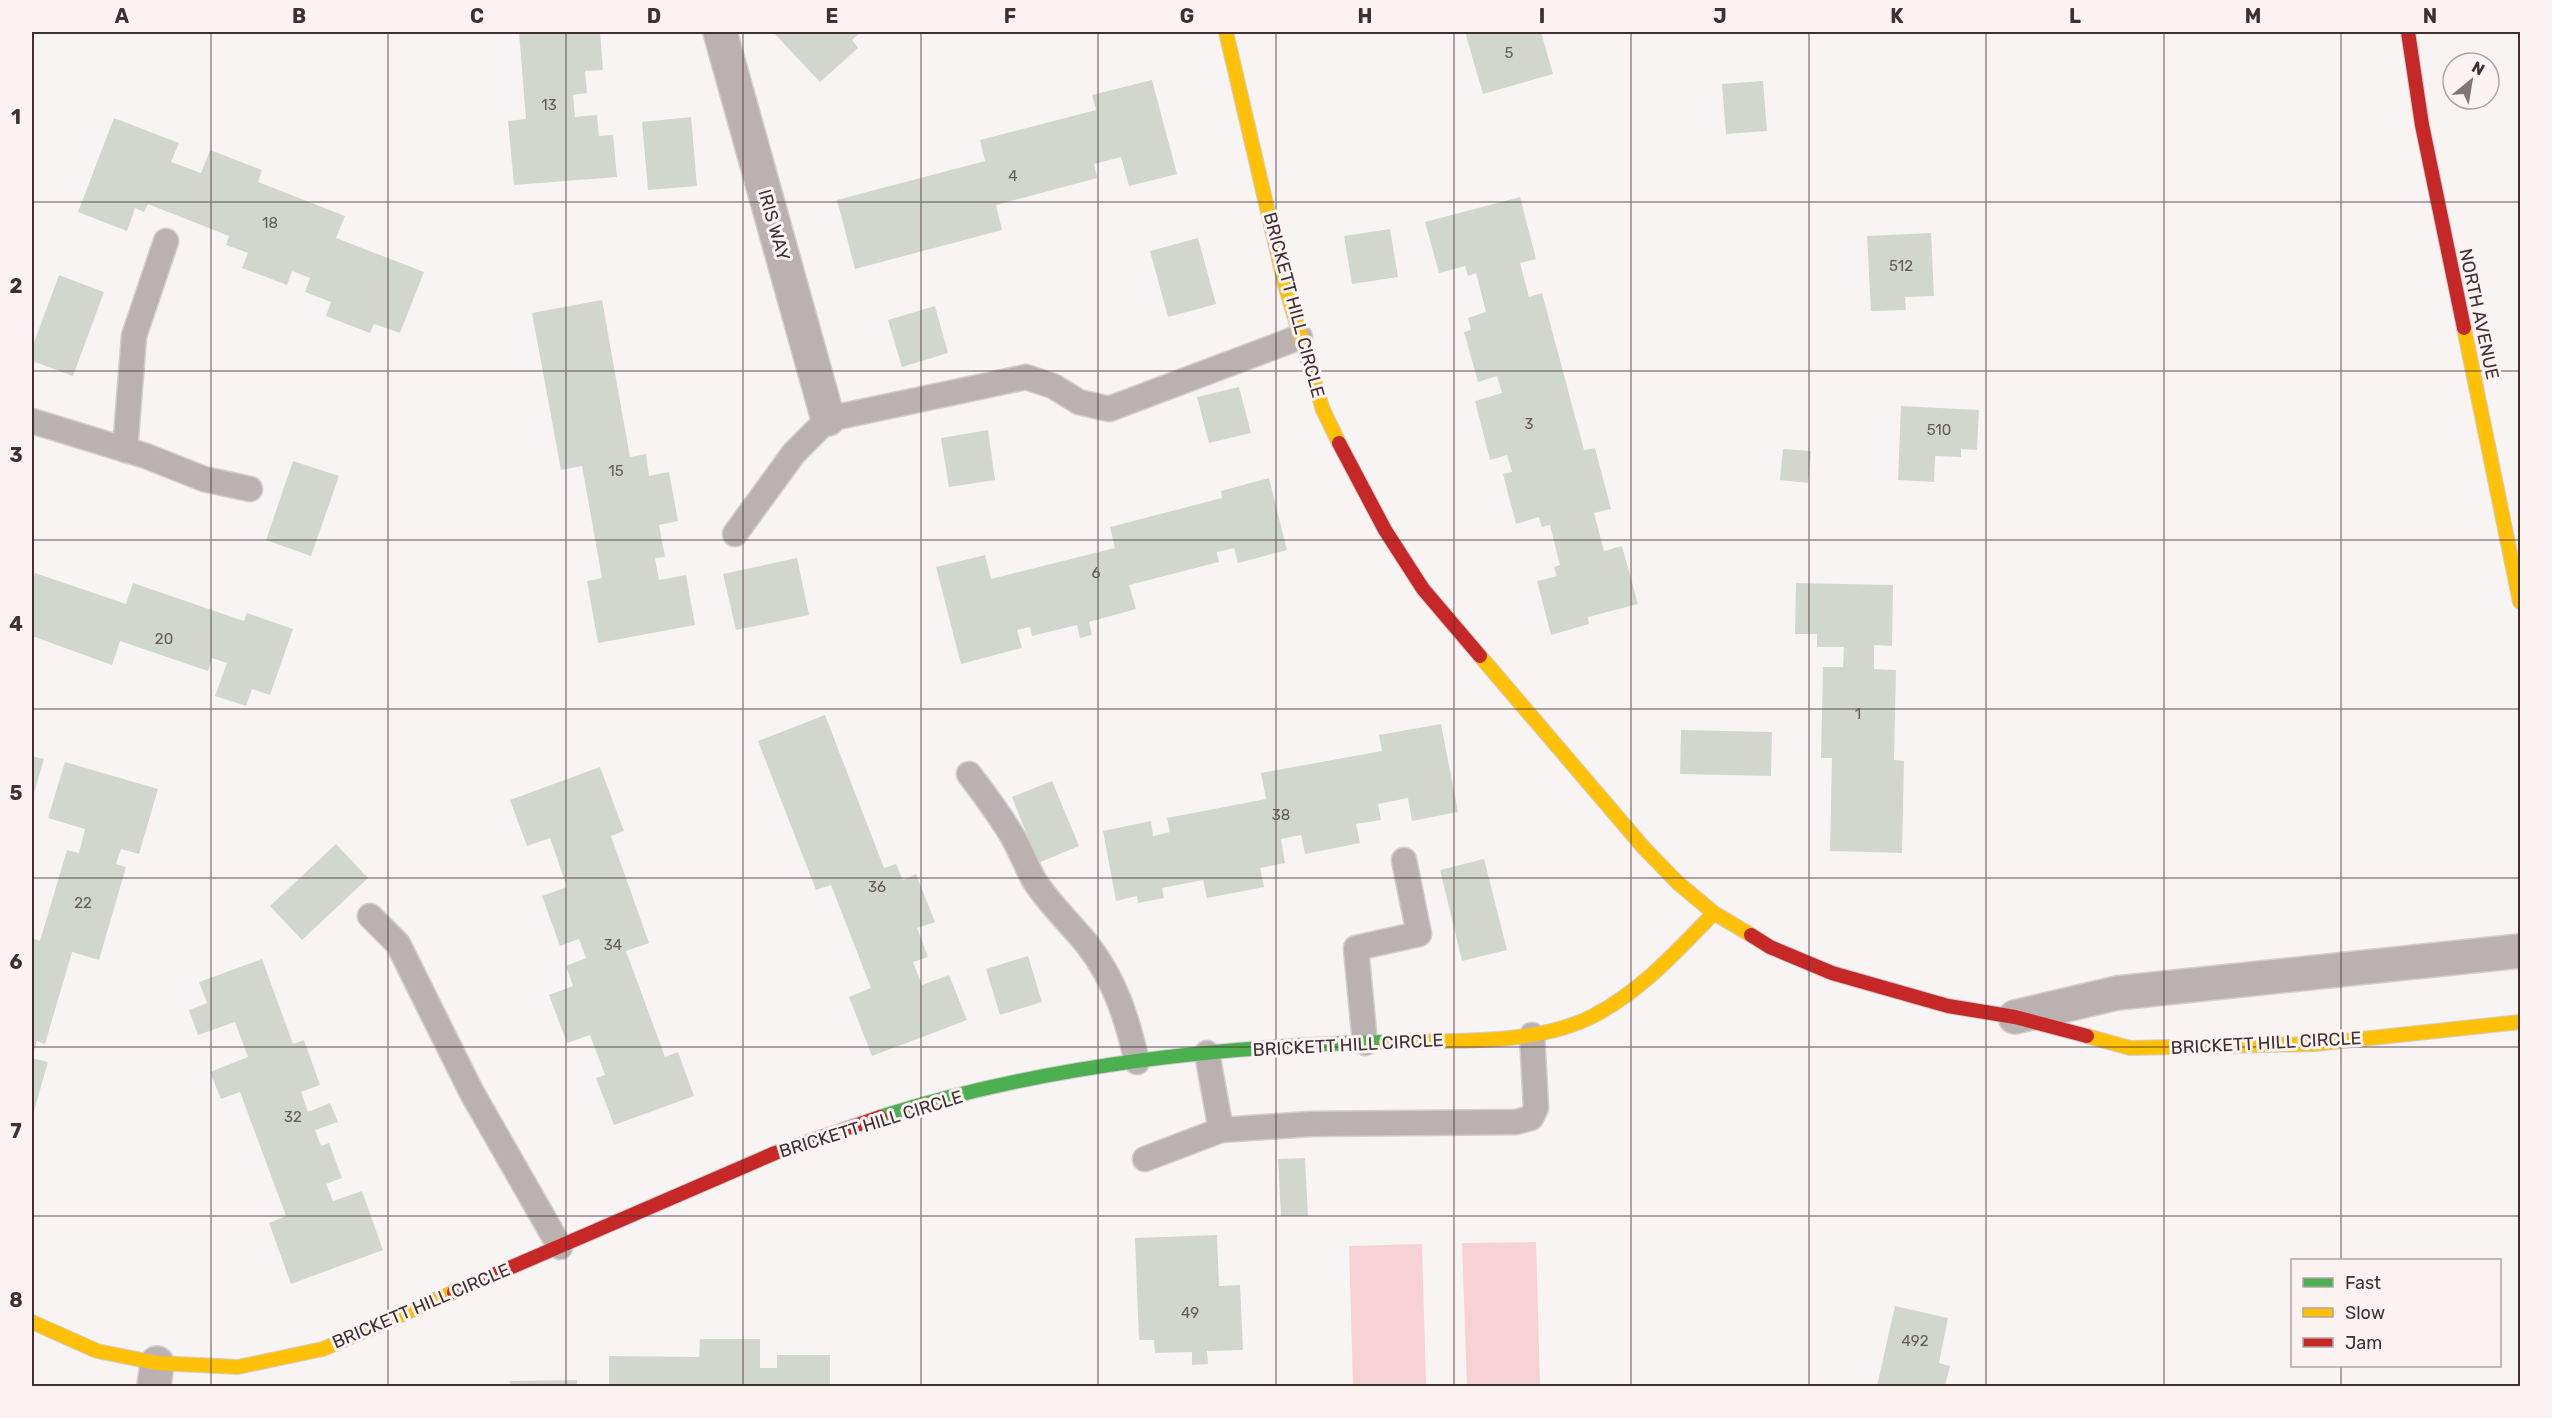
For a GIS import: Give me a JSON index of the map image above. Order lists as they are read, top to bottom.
{
  "streets": {
    "street": ["IRIS WAY", "BRICKETT HILL CIRCLE", "NORTH AVENUE"]
  },
  "house_numbers": [
    "5",
    "13",
    "4",
    "18",
    "512",
    "3",
    "510",
    "15",
    "6",
    "20",
    "1",
    "38",
    "36",
    "22",
    "34",
    "32",
    "49",
    "492"
  ],
  "legend": ["Fast", "Slow", "Jam"],
  "north": "top right",
  "grid": {
    "columns": [
      "A",
      "B",
      "C",
      "D",
      "E",
      "F",
      "G",
      "H",
      "I",
      "J",
      "K",
      "L",
      "M",
      "N"
    ],
    "rows": [
      "1",
      "2",
      "3",
      "4",
      "5",
      "6",
      "7",
      "8"
    ]
  }
}
